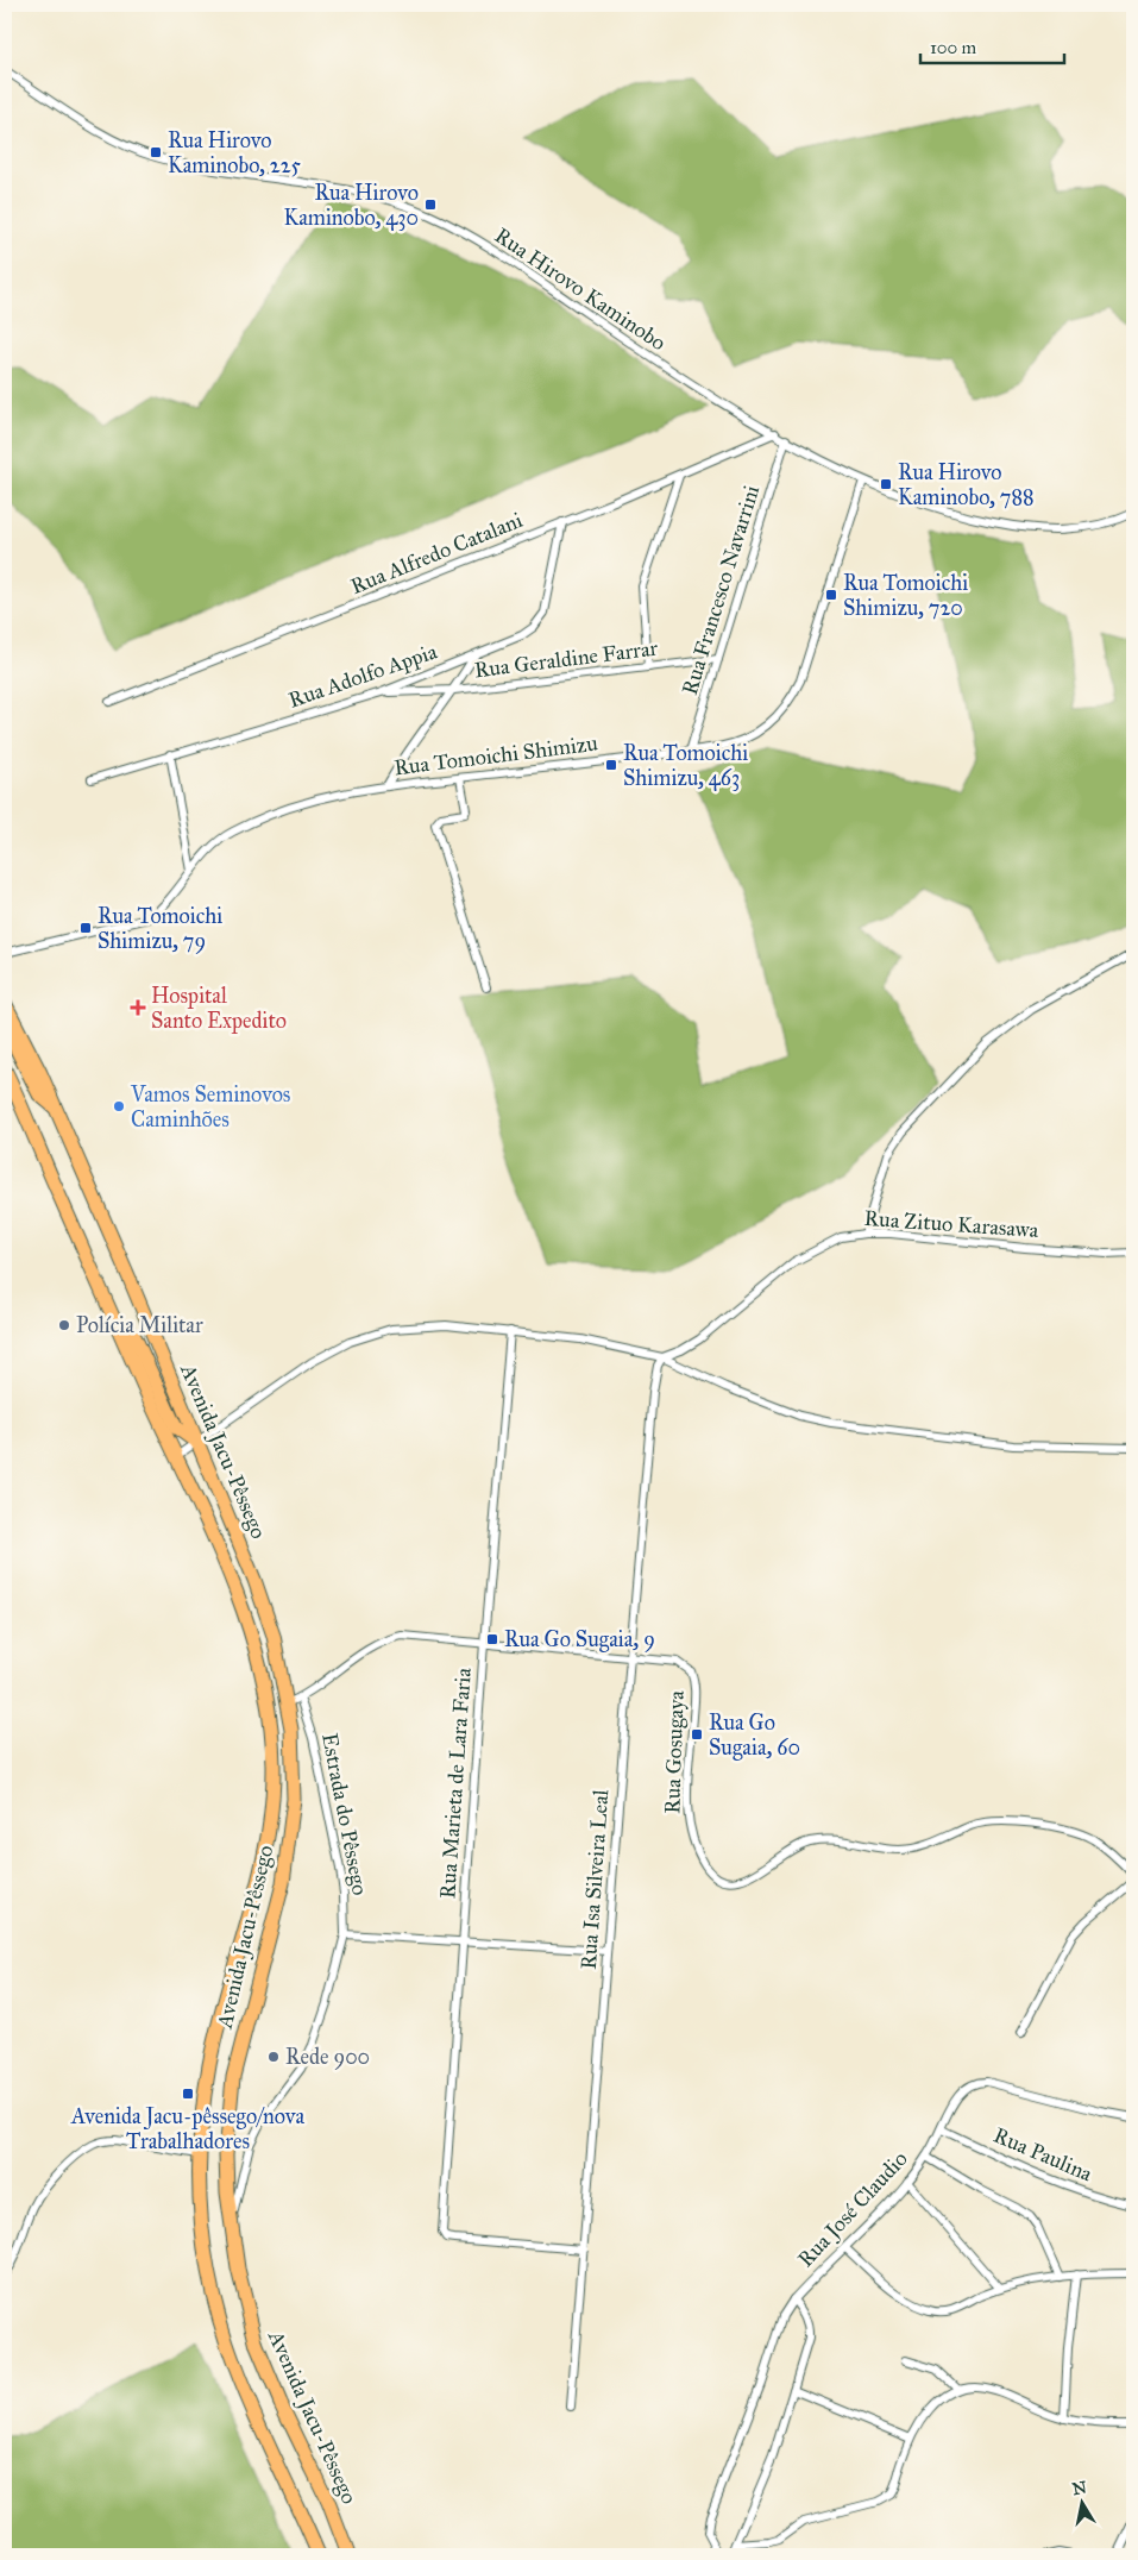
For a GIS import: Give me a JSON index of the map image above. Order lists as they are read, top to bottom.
{
  "streets": {
    "highway": ["Avenida Jacu-Pêssego"],
    "street": [
      "Rua Hirovo Kaminobo",
      "Rua Alfredo Catalani",
      "Rua Francesco Navarrini",
      "Rua Geraldine Farrar",
      "Rua Adolfo Appia",
      "Rua Tomoichi Shimizu",
      "Rua Zituo Karasawa",
      "Rua Gosugaya",
      "Rua Marieta de Lara Faria",
      "Estrada do Pêssego",
      "Rua Isa Silveira Leal",
      "Rua Paulina",
      "Rua José Claudio"
    ]
  },
  "crossings": [
    ["Rua Hirovo Kaminobo", "Rua Alfredo Catalani"],
    ["Rua Hirovo Kaminobo", "Rua Francesco Navarrini"],
    ["Rua Hirovo Kaminobo", "Rua Tomoichi Shimizu"],
    ["Rua Alfredo Catalani", "Rua Adolfo Appia"],
    ["Rua Francesco Navarrini", "Rua Geraldine Farrar"],
    ["Rua Francesco Navarrini", "Rua Tomoichi Shimizu"],
    ["Rua Geraldine Farrar", "Rua Adolfo Appia"],
    ["Rua Zituo Karasawa", "Rua Isa Silveira Leal"],
    ["Avenida Jacu-Pêssego", "Rua Gosugaya"],
    ["Avenida Jacu-Pêssego", "Estrada do Pêssego"],
    ["Rua Gosugaya", "Rua Marieta de Lara Faria"],
    ["Rua Gosugaya", "Estrada do Pêssego"],
    ["Rua Gosugaya", "Rua Isa Silveira Leal"],
    ["Rua Marieta de Lara Faria", "Rua Isa Silveira Leal"],
    ["Rua Paulina", "Rua José Claudio"]
  ],
  "places": {
    "transit": [
      "Rua Hirovo Kaminobo, 225",
      "Rua Hirovo Kaminobo, 430",
      "Rua Hirovo Kaminobo, 788",
      "Rua Tomoichi Shimizu, 720",
      "Rua Tomoichi Shimizu, 463",
      "Rua Tomoichi Shimizu, 79",
      "Rua Go Sugaia, 9",
      "Rua Go Sugaia, 60",
      "Avenida Jacu-pêssego/nova Trabalhadores"
    ],
    "health": ["Hospital Santo Expedito"],
    "other": ["Vamos Seminovos Caminhões", "Polícia Militar", "Rede 900"]
  },
  "scale_bar": "100 m",
  "north": "top"
}
